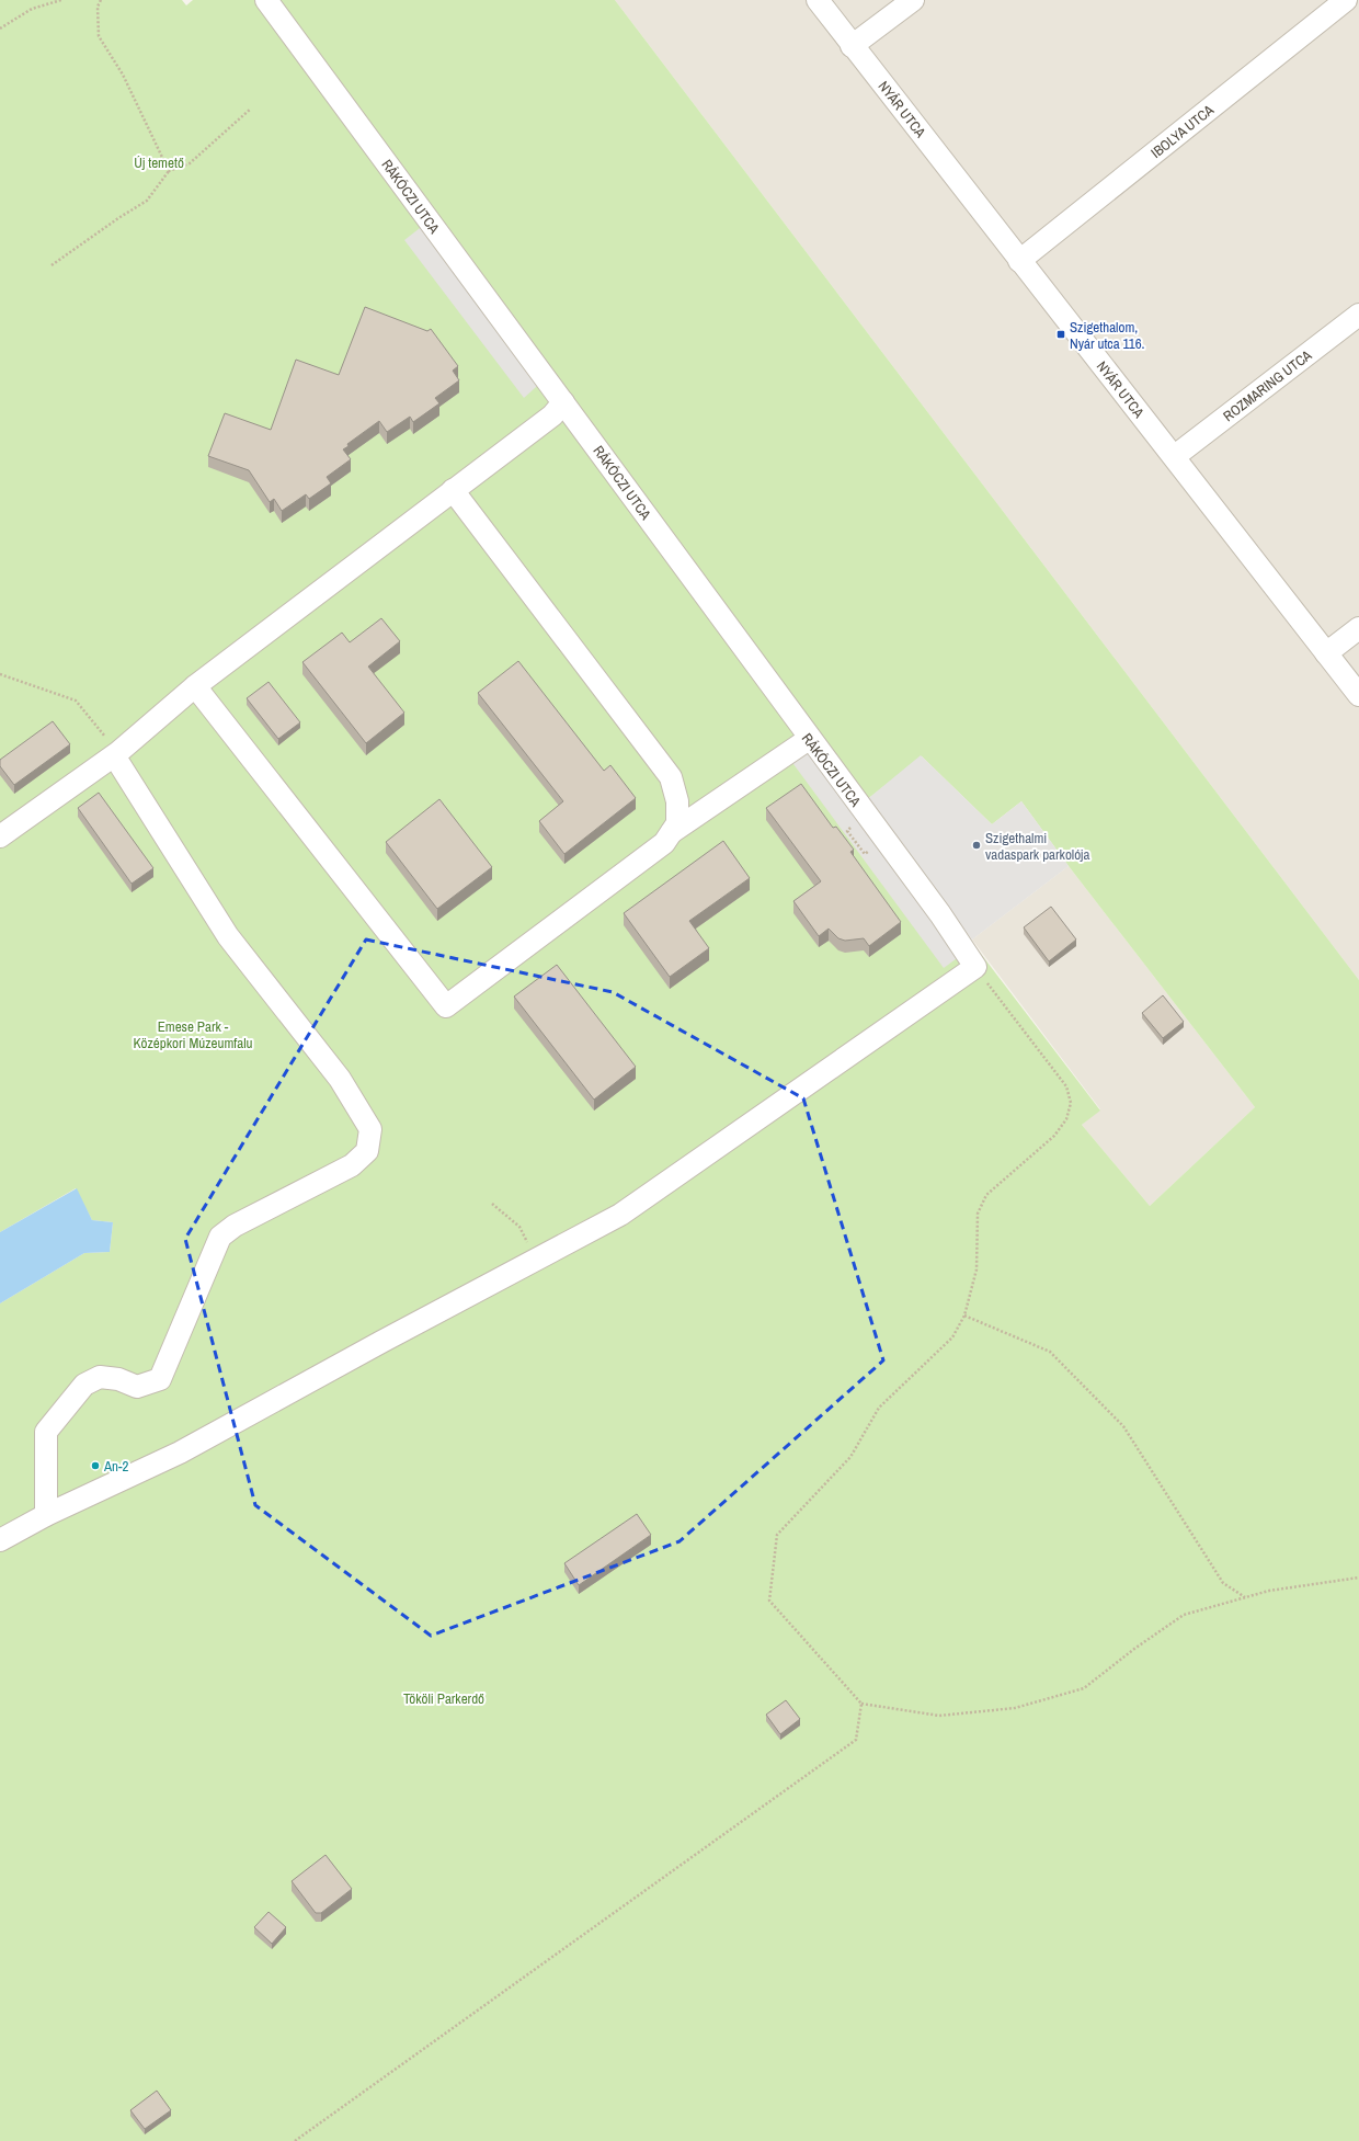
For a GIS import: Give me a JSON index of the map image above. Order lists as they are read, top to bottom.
{
  "streets": {
    "street": [
      "NYÁR UTCA",
      "IBOLYA UTCA",
      "RÁKÓCZI UTCA",
      "ROZMARING UTCA"
    ]
  },
  "crossings": [
    ["NYÁR UTCA", "IBOLYA UTCA"],
    ["NYÁR UTCA", "ROZMARING UTCA"]
  ],
  "parks": ["Új temető", "Emese Park - Középkori Múzeumfalu", "Tököli Parkerdő"],
  "places": {
    "transit": ["Szigethalom, Nyár utca 116."],
    "other": ["Szigethalmi vadaspark parkolója", "An-2"]
  }
}
